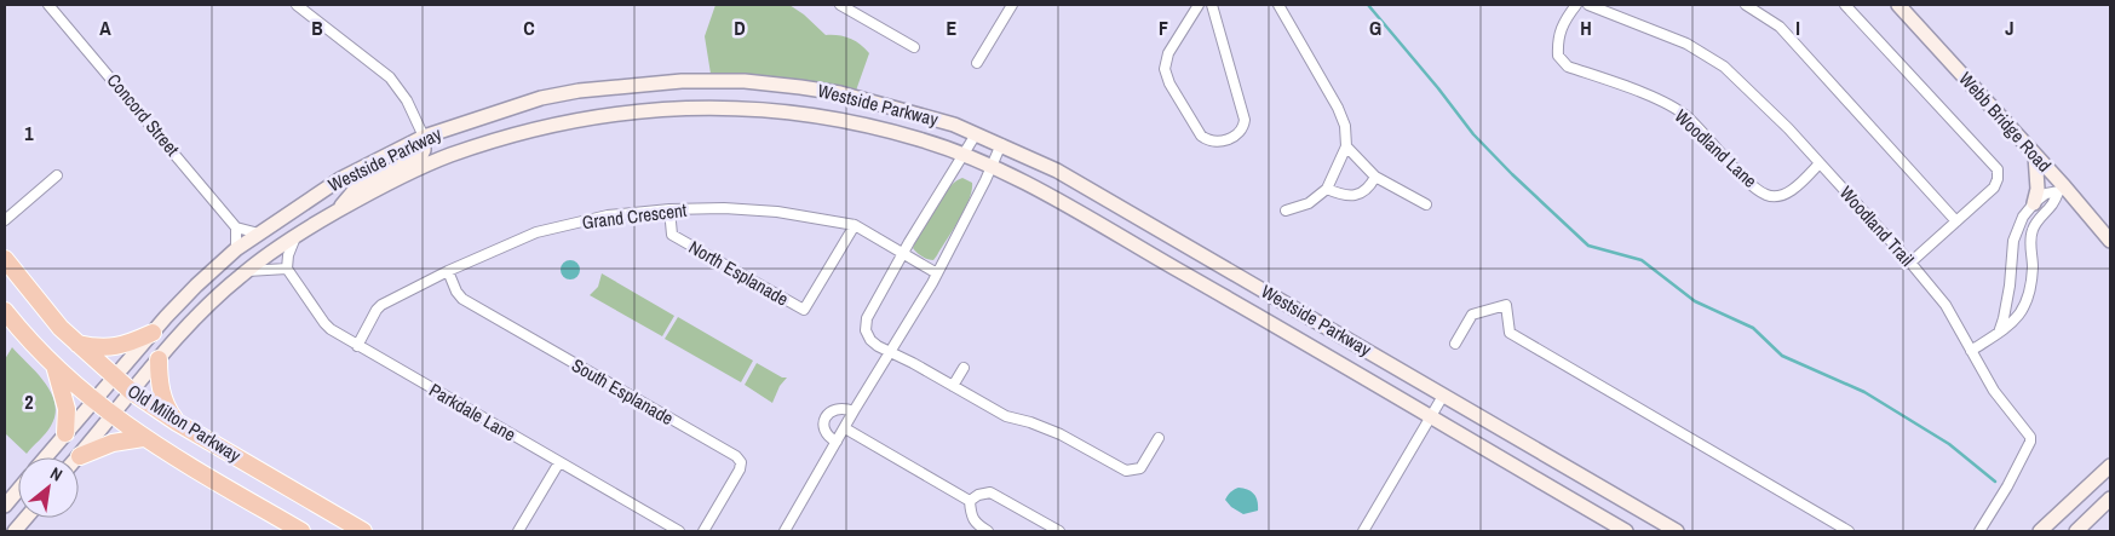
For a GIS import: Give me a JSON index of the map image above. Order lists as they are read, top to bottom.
{
  "streets": {
    "highway": ["Old Milton Parkway"],
    "main road": ["Westside Parkway", "Webb Bridge Road"],
    "street": [
      "Concord Street",
      "Woodland Lane",
      "Grand Crescent",
      "Woodland Trail",
      "North Esplanade",
      "South Esplanade",
      "Parkdale Lane"
    ]
  },
  "crossings": [
    ["Westside Parkway", "Old Milton Parkway"],
    ["Woodland Lane", "Woodland Trail"],
    ["Grand Crescent", "North Esplanade"],
    ["Grand Crescent", "South Esplanade"],
    ["Grand Crescent", "Parkdale Lane"]
  ],
  "north": "top right",
  "grid": {
    "columns": [
      "A",
      "B",
      "C",
      "D",
      "E",
      "F",
      "G",
      "H",
      "I",
      "J"
    ],
    "rows": ["1", "2"]
  }
}
